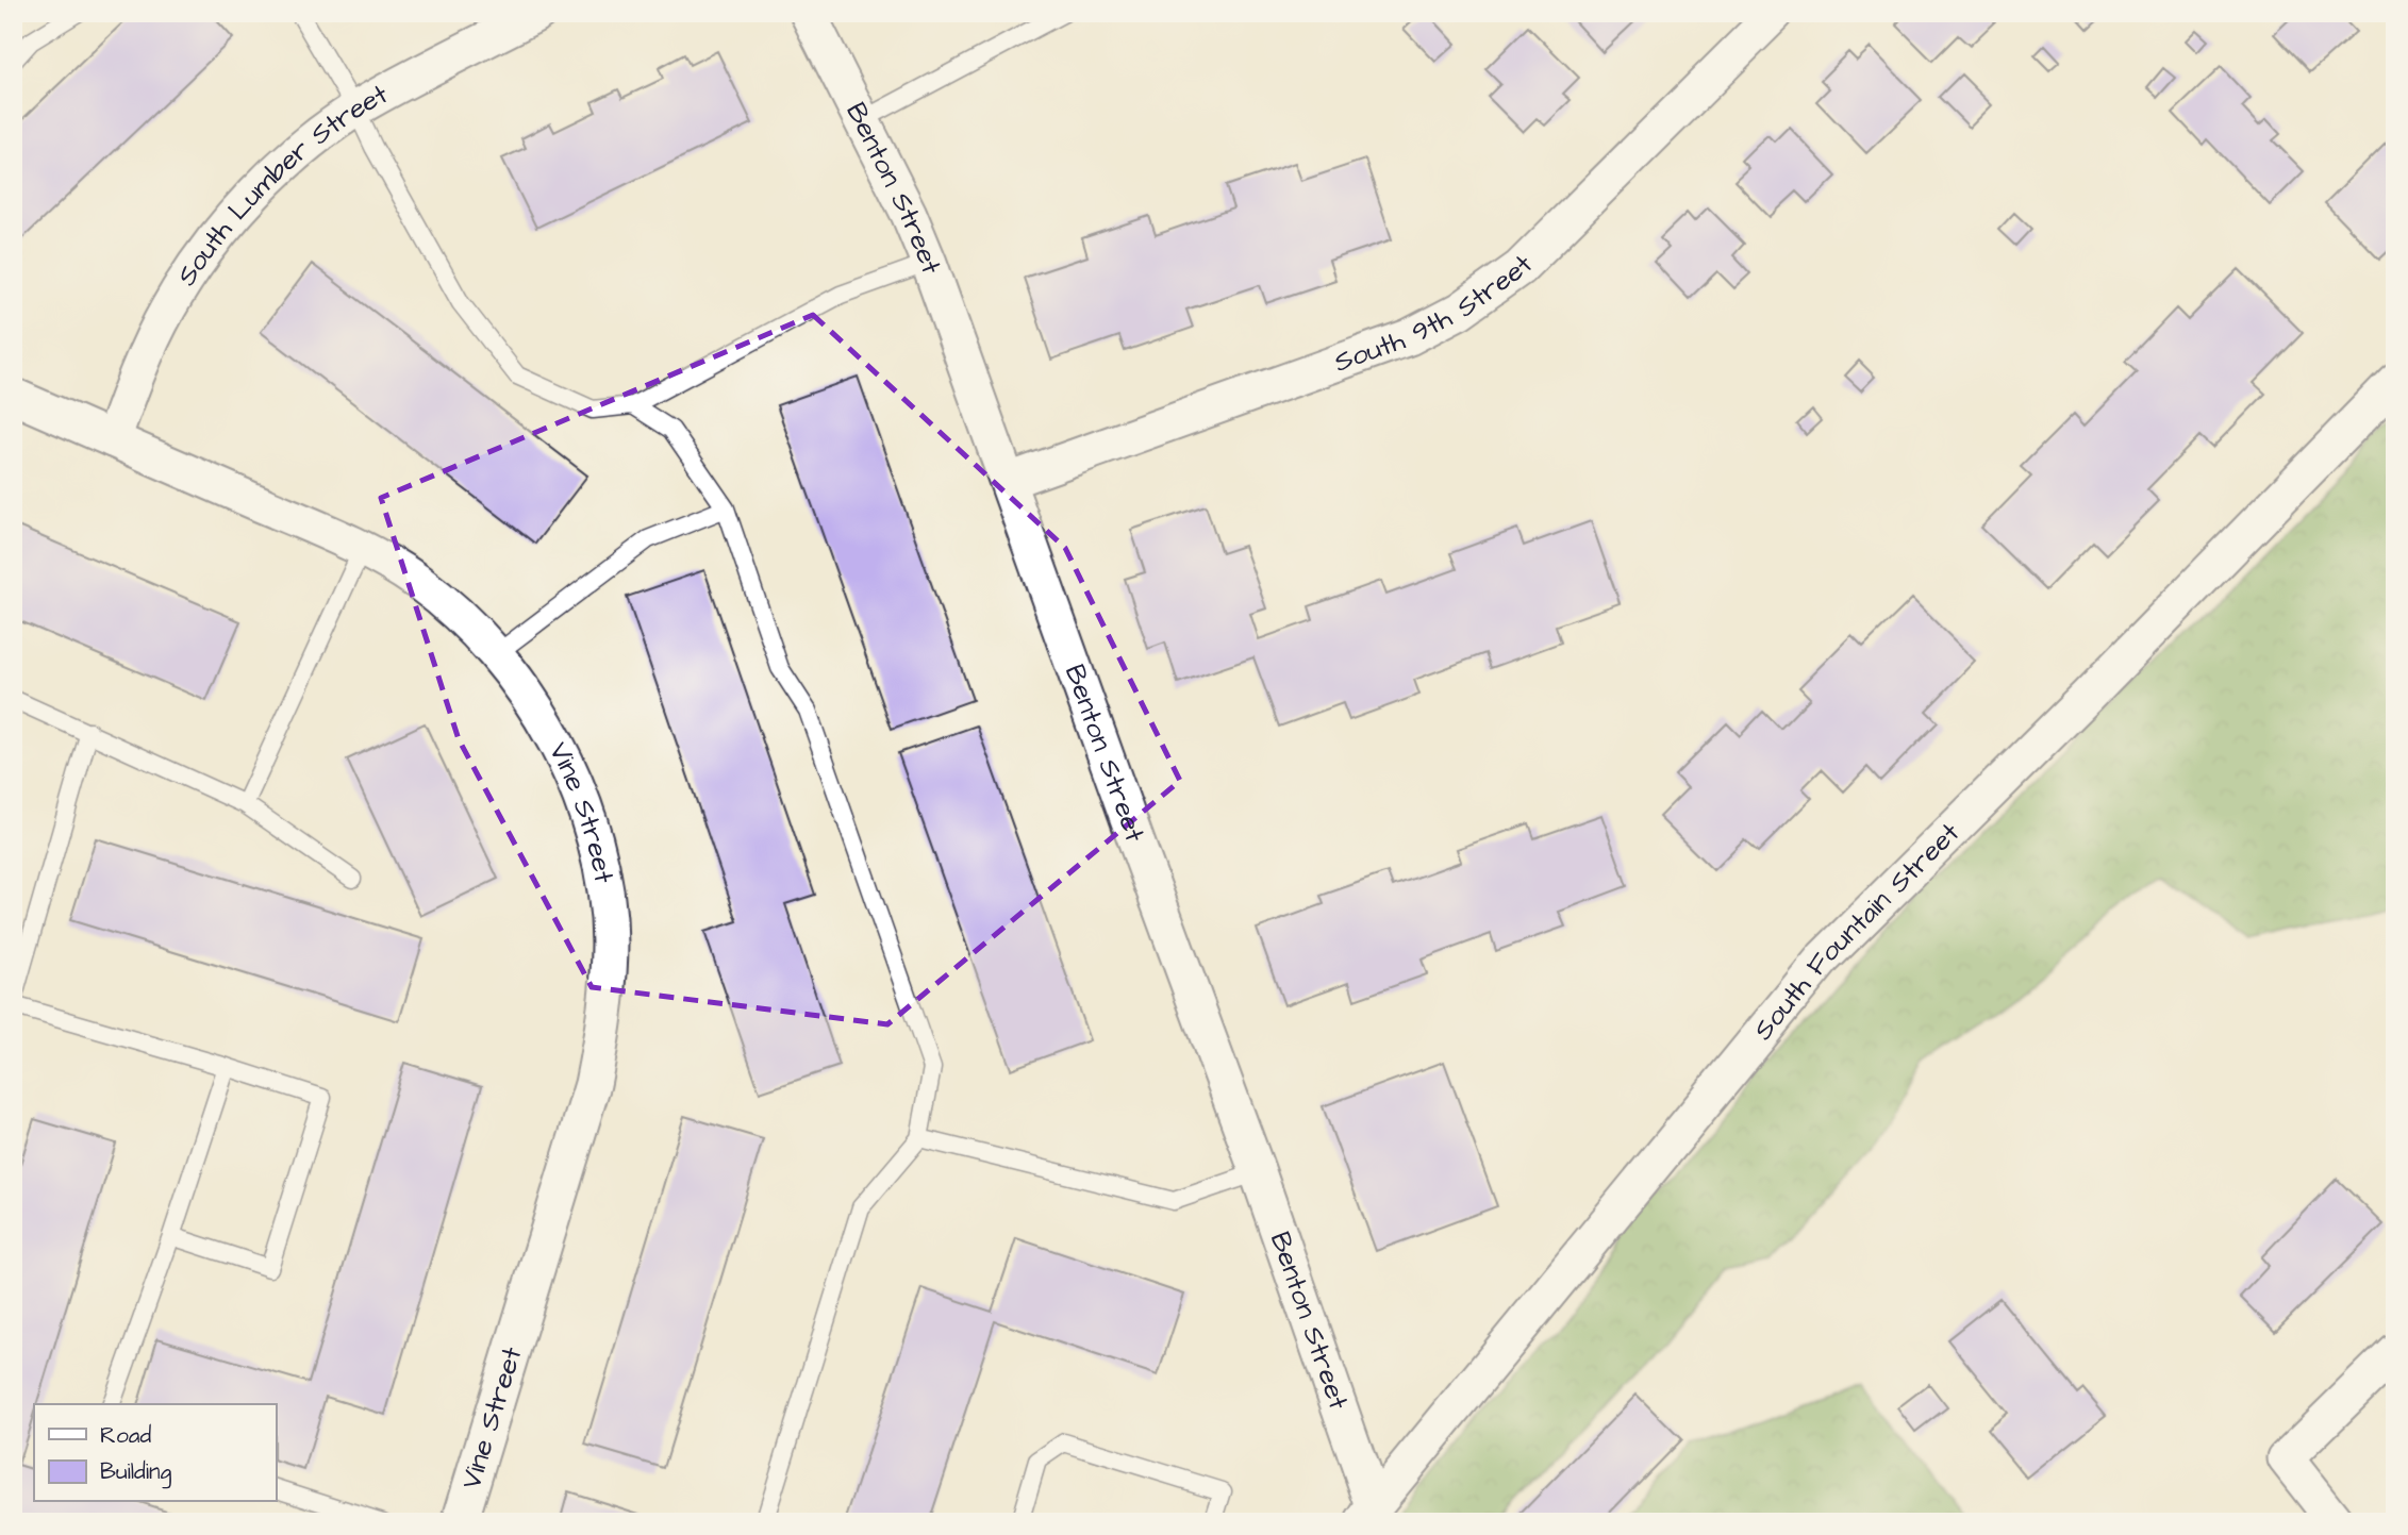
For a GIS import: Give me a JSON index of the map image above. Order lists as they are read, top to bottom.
{
  "streets": {
    "street": [
      "Benton Street",
      "South Lumber Street",
      "South 9th Street",
      "Vine Street",
      "South Fountain Street"
    ]
  },
  "crossings": [
    ["Benton Street", "South 9th Street"],
    ["Benton Street", "South Fountain Street"],
    ["South Lumber Street", "Vine Street"]
  ],
  "legend": ["Road", "Building"]
}
